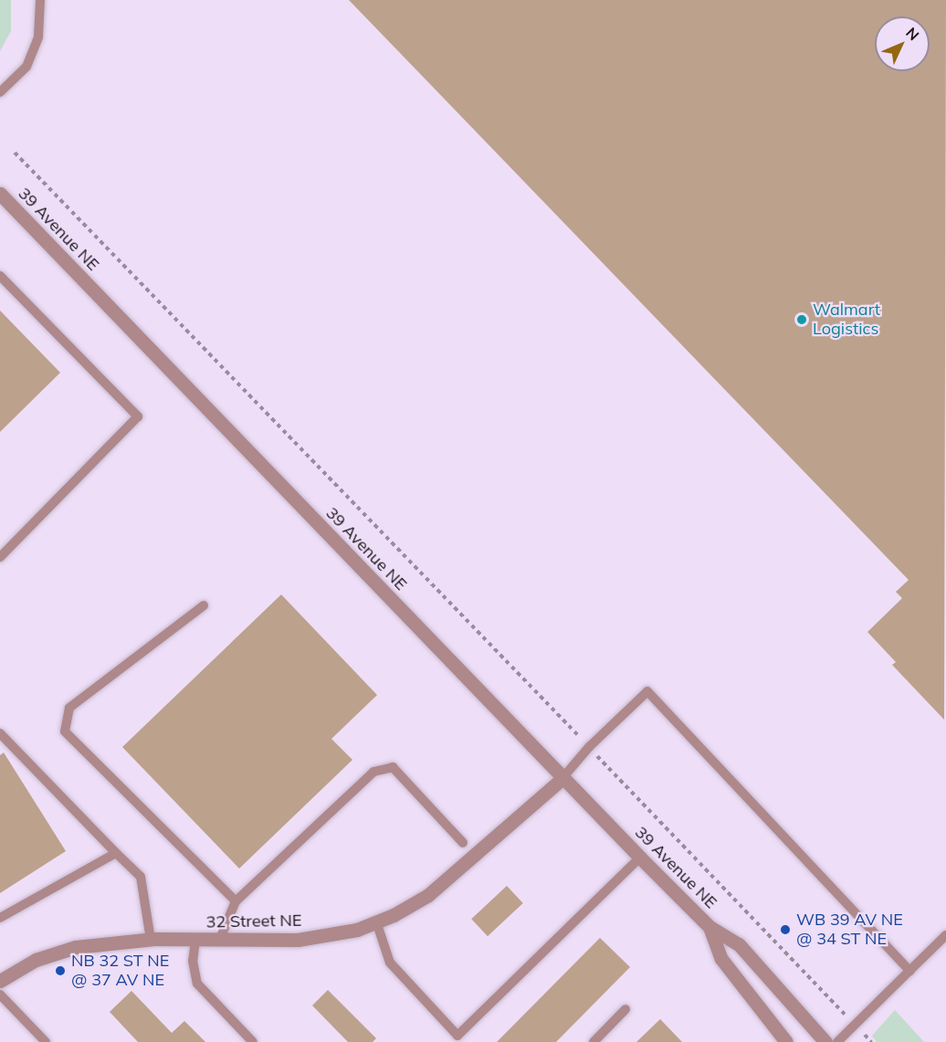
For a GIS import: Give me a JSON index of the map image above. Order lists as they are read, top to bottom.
{
  "streets": {
    "street": ["39 Avenue NE", "32 Street NE"]
  },
  "crossings": [
    ["39 Avenue NE", "32 Street NE"]
  ],
  "places": ["Walmart Logistics", "WB 39 AV NE @ 34 ST NE", "NB 32 ST NE @ 37 AV NE"],
  "north": "top right"
}
